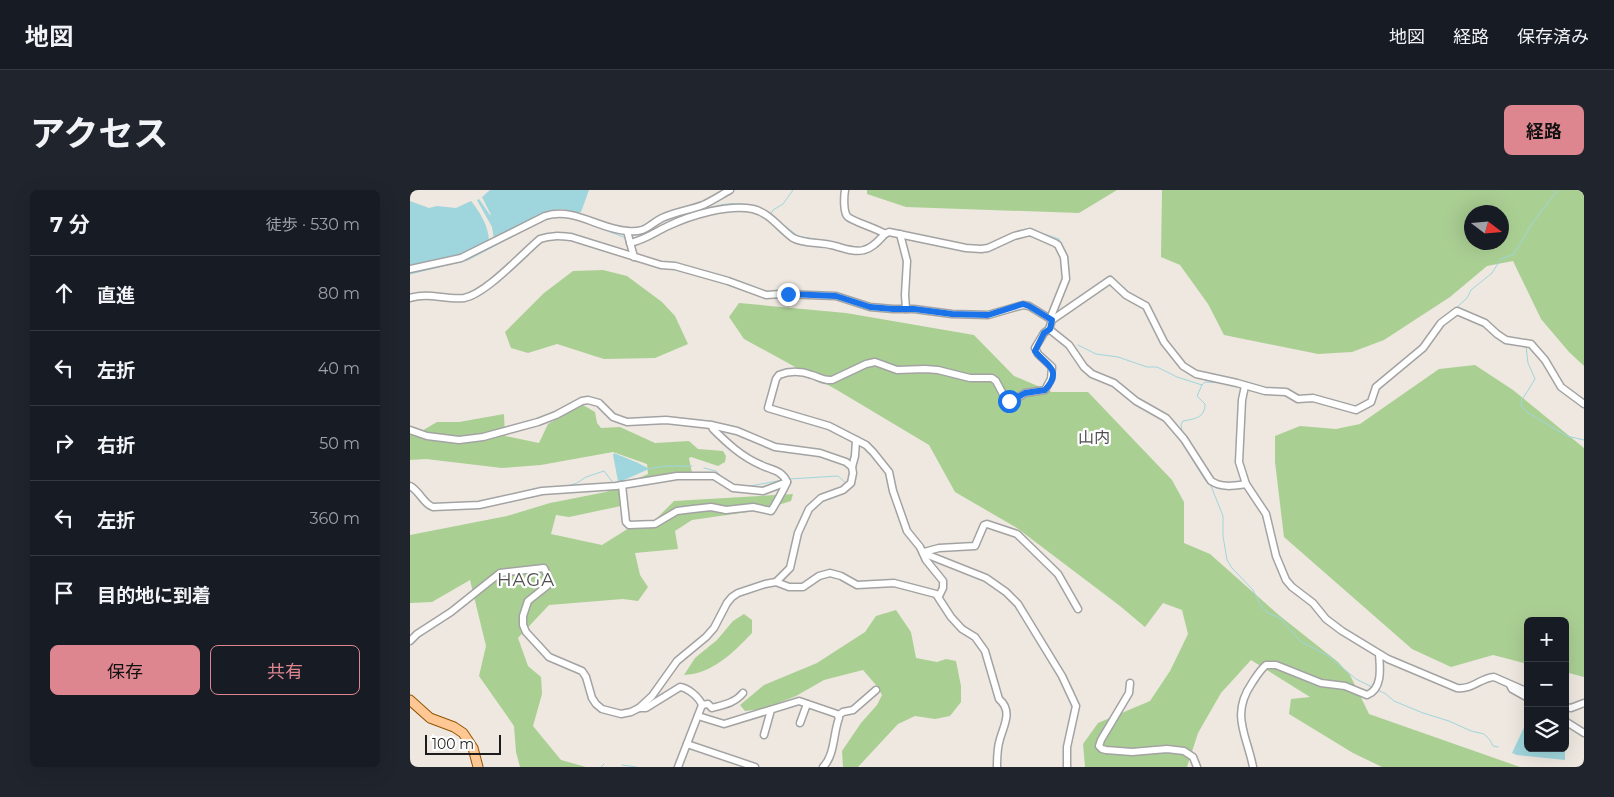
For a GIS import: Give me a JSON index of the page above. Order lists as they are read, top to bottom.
{
  "districts": ["山内", "HAGA"],
  "scale_bar": "100 m",
  "north": "right",
  "page": {
    "header": "地図",
    "nav": ["地図", "経路", "保存済み"],
    "title": "アクセス",
    "buttons": [
      "経路",
      ["保存", "共有"]
    ],
    "heading": ["7 分", "徒歩 · 530 m"],
    "list": [
      ["直進", "80 m"],
      ["左折", "40 m"],
      ["右折", "50 m"],
      ["左折", "360 m"],
      "目的地に到着"
    ],
    "map_buttons": ["+", "−"],
    "scale": "100 m"
  }
}
